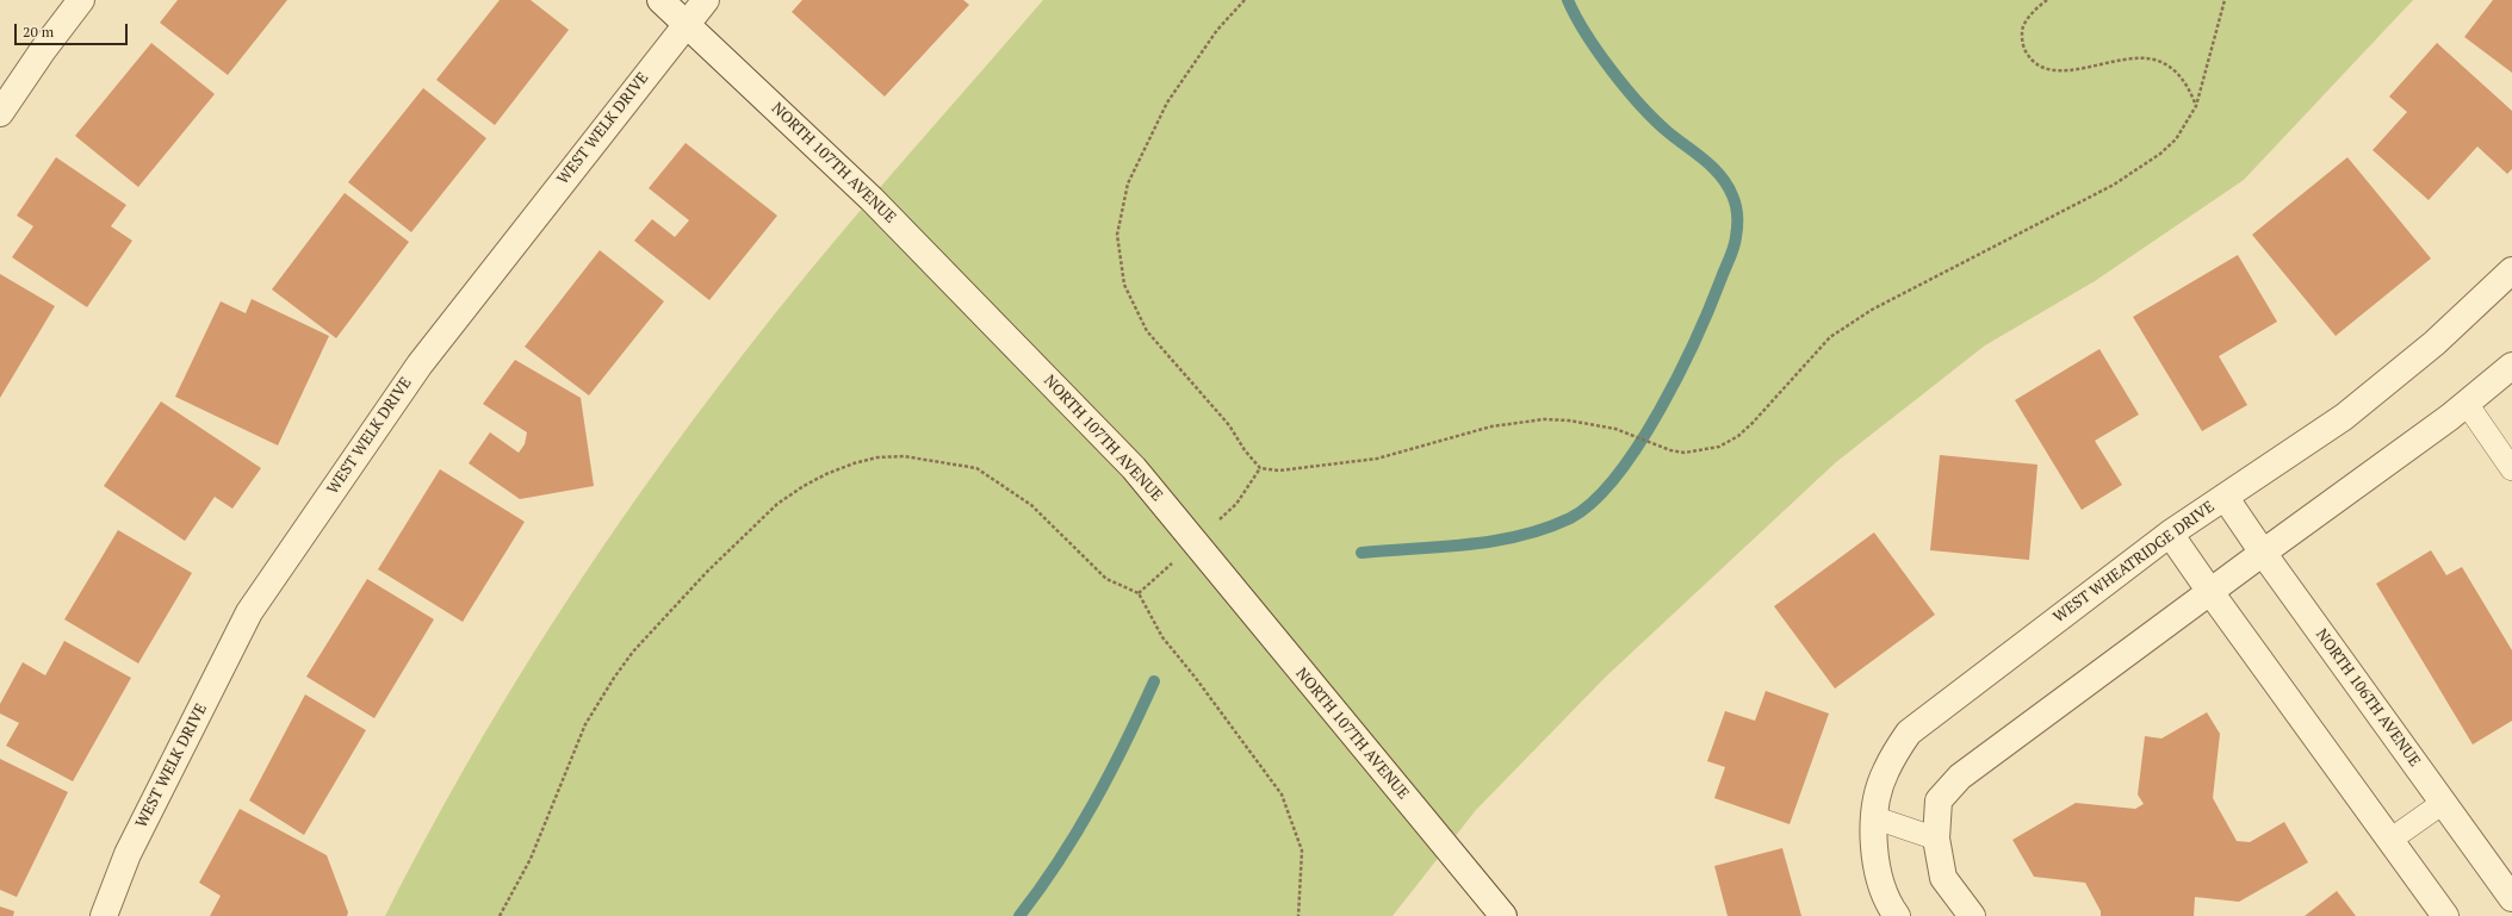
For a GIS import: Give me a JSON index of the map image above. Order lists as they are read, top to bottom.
{
  "streets": {
    "street": [
      "WEST WELK DRIVE",
      "NORTH 107TH AVENUE",
      "WEST WHEATRIDGE DRIVE",
      "NORTH 106TH AVENUE"
    ]
  },
  "crossings": [
    ["WEST WELK DRIVE", "NORTH 107TH AVENUE"],
    ["WEST WHEATRIDGE DRIVE", "NORTH 106TH AVENUE"]
  ],
  "scale_bar": "20 m"
}
